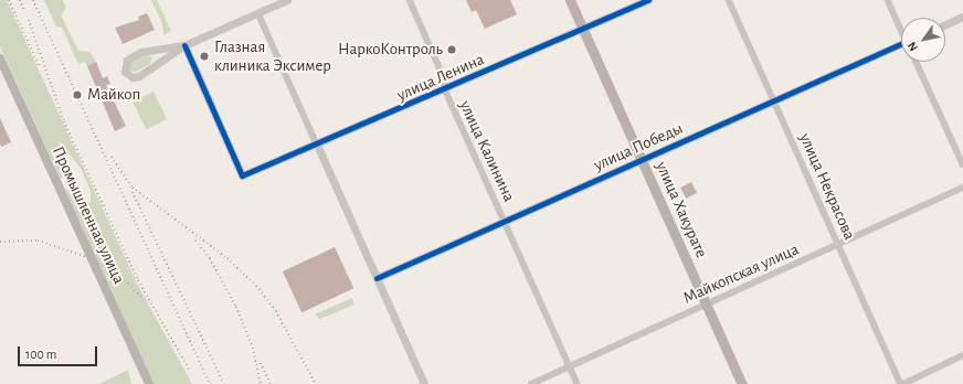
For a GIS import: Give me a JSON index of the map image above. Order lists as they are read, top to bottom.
{
  "streets": {
    "main road": ["улица Хакурате", "Промышленная улица"],
    "street": [
      "улица Ленина",
      "улица Победы",
      "улица Калинина",
      "улица Некрасова",
      "Майкопская улица"
    ]
  },
  "crossings": [
    ["улица Ленина", "улица Калинина"],
    ["улица Ленина", "улица Хакурате"],
    ["улица Победы", "улица Калинина"],
    ["улица Победы", "улица Некрасова"],
    ["улица Победы", "улица Хакурате"],
    ["улица Калинина", "Майкопская улица"],
    ["улица Некрасова", "Майкопская улица"],
    ["улица Хакурате", "Майкопская улица"]
  ],
  "places": ["НаркоКонтроль", "Глазная клиника Эксимер", "Майкоп"],
  "scale_bar": "100 m",
  "north": "bottom left"
}
